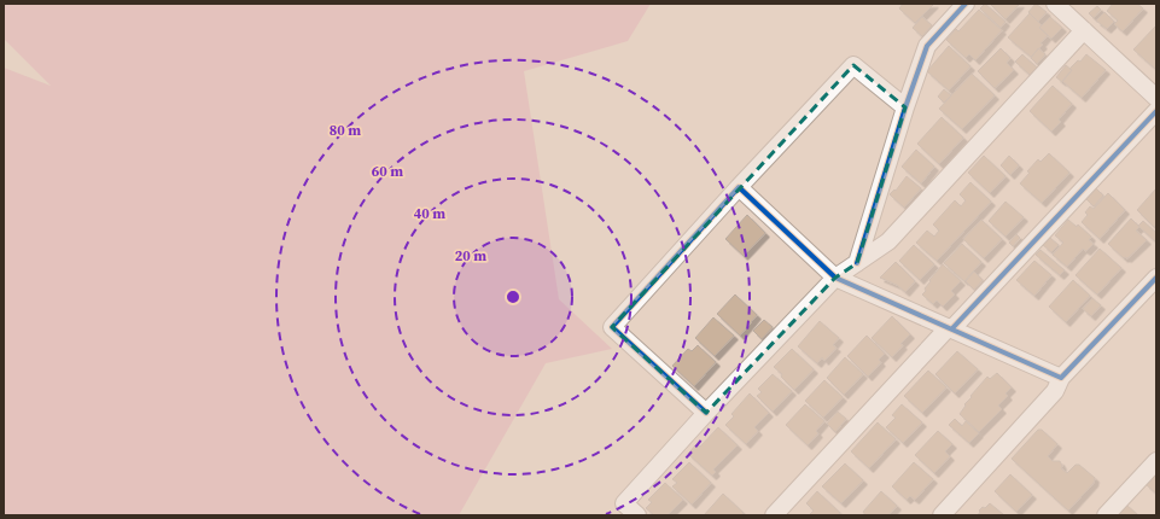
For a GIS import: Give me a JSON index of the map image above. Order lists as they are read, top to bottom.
{
  "rings": [
    "80 m",
    "60 m",
    "40 m",
    "20 m"
  ]
}
